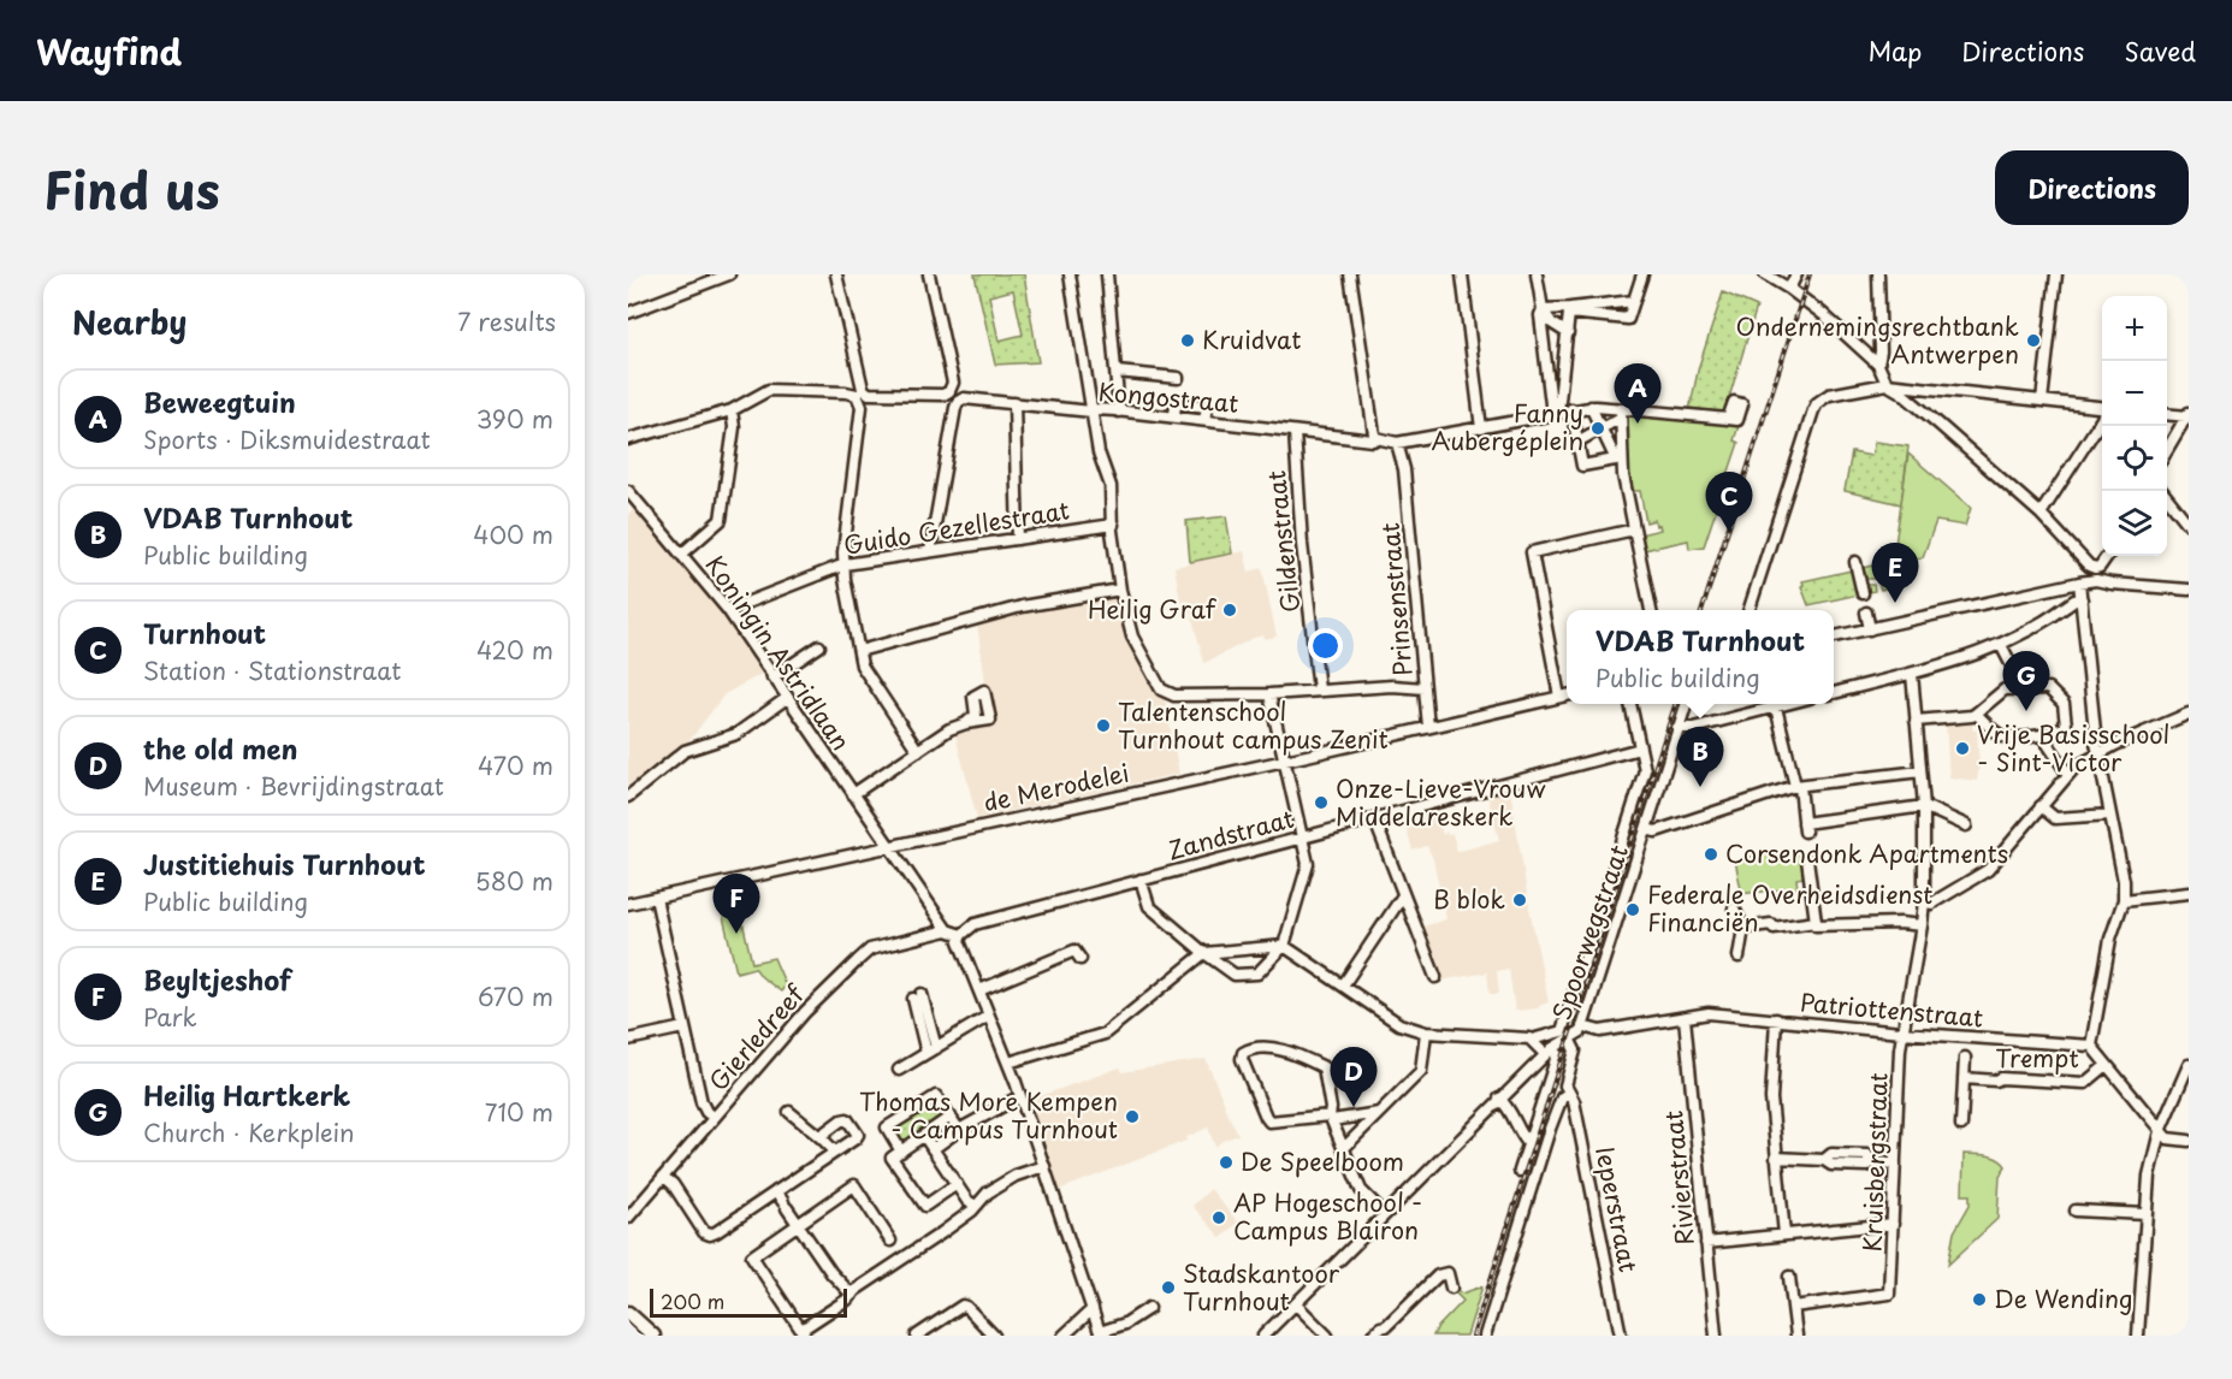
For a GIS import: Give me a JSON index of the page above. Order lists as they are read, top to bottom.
{
  "streets": {
    "street": [
      "Kongostraat",
      "Guido Gezellestraat",
      "Gildenstraat",
      "Prinsenstraat",
      "Koningin Astridlaan",
      "de Merodelei",
      "Zandstraat",
      "Spoorwegstraat",
      "Patriottenstraat",
      "Gierledreef",
      "Trempt",
      "Kruisbergstraat",
      "Rivierstraat",
      "Ieperstraat"
    ]
  },
  "crossings": [
    ["Kongostraat", "Guido Gezellestraat"],
    ["Kongostraat", "Gildenstraat"],
    ["Kongostraat", "Prinsenstraat"],
    ["Guido Gezellestraat", "Koningin Astridlaan"],
    ["Prinsenstraat", "de Merodelei"],
    ["Koningin Astridlaan", "de Merodelei"],
    ["Koningin Astridlaan", "Gierledreef"],
    ["Spoorwegstraat", "Patriottenstraat"],
    ["Spoorwegstraat", "Ieperstraat"],
    ["Patriottenstraat", "Kruisbergstraat"],
    ["Patriottenstraat", "Rivierstraat"]
  ],
  "places": [
    "Kruidvat",
    "Ondernemingsrechtbank Antwerpen",
    "Fanny Aubergéplein",
    "Heilig Graf",
    "Talentenschool Turnhout campus Zenit",
    "Vrije Basisschool - Sint-Victor",
    "Onze-Lieve-Vrouw Middelareskerk",
    "Corsendonk Apartments",
    "B blok",
    "Federale Overheidsdienst Financiën",
    "Thomas More Kempen - Campus Turnhout",
    "De Speelboom",
    "AP Hogeschool - Campus Blairon",
    "Stadskantoor Turnhout",
    "De Wending"
  ],
  "scale_bar": "200 m",
  "page": {
    "header": "Wayfind",
    "nav": ["Map", "Directions", "Saved"],
    "title": "Find us",
    "buttons": "Directions",
    "heading": ["Nearby", "7 results"],
    "map_buttons": ["+", "−"],
    "pins": [
      "A",
      "C",
      "E",
      "G",
      "B",
      "F",
      "D"
    ],
    "list": [
      {
        "mark": "A",
        "name": "Beweegtuin",
        "note": "Sports · Diksmuidestraat",
        "value": "390 m"
      },
      {
        "mark": "B",
        "name": "VDAB Turnhout",
        "note": "Public building",
        "value": "400 m"
      },
      {
        "mark": "C",
        "name": "Turnhout",
        "note": "Station · Stationstraat",
        "value": "420 m"
      },
      {
        "mark": "D",
        "name": "the old men",
        "note": "Museum · Bevrijdingstraat",
        "value": "470 m"
      },
      {
        "mark": "E",
        "name": "Justitiehuis Turnhout",
        "note": "Public building",
        "value": "580 m"
      },
      {
        "mark": "F",
        "name": "Beyltjeshof",
        "note": "Park",
        "value": "670 m"
      },
      {
        "mark": "G",
        "name": "Heilig Hartkerk",
        "note": "Church · Kerkplein",
        "value": "710 m"
      }
    ],
    "popup": ["VDAB Turnhout", "Public building"],
    "scale": "200 m"
  }
}
